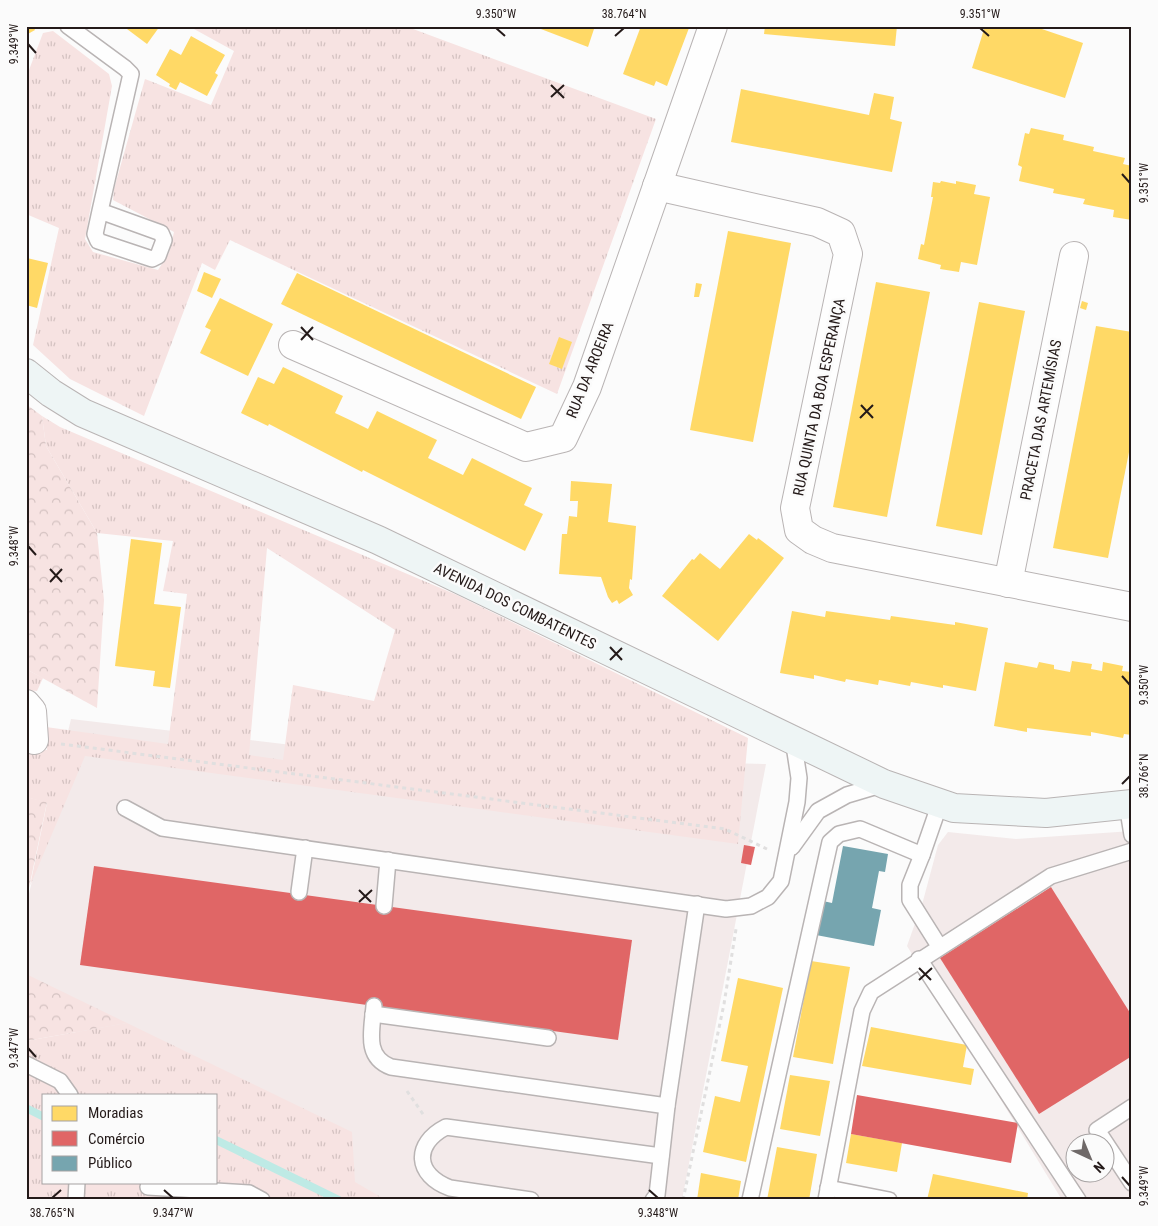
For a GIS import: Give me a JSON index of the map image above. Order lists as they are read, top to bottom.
{
  "streets": {
    "street": [
      "RUA DA AROEIRA",
      "RUA QUINTA DA BOA ESPERANÇA",
      "PRACETA DAS ARTEMÍSIAS",
      "AVENIDA DOS COMBATENTES"
    ]
  },
  "crossings": [
    ["RUA DA AROEIRA", "RUA QUINTA DA BOA ESPERANÇA"],
    ["RUA QUINTA DA BOA ESPERANÇA", "PRACETA DAS ARTEMÍSIAS"]
  ],
  "legend": ["Moradias", "Comércio", "Público"],
  "north": "bottom right",
  "coordinates": [
    "9.350°W",
    "38.764°N",
    "9.351°W",
    "9.349°W",
    "9.348°W",
    "38.766°N",
    "9.347°W",
    "38.765°N"
  ]
}
